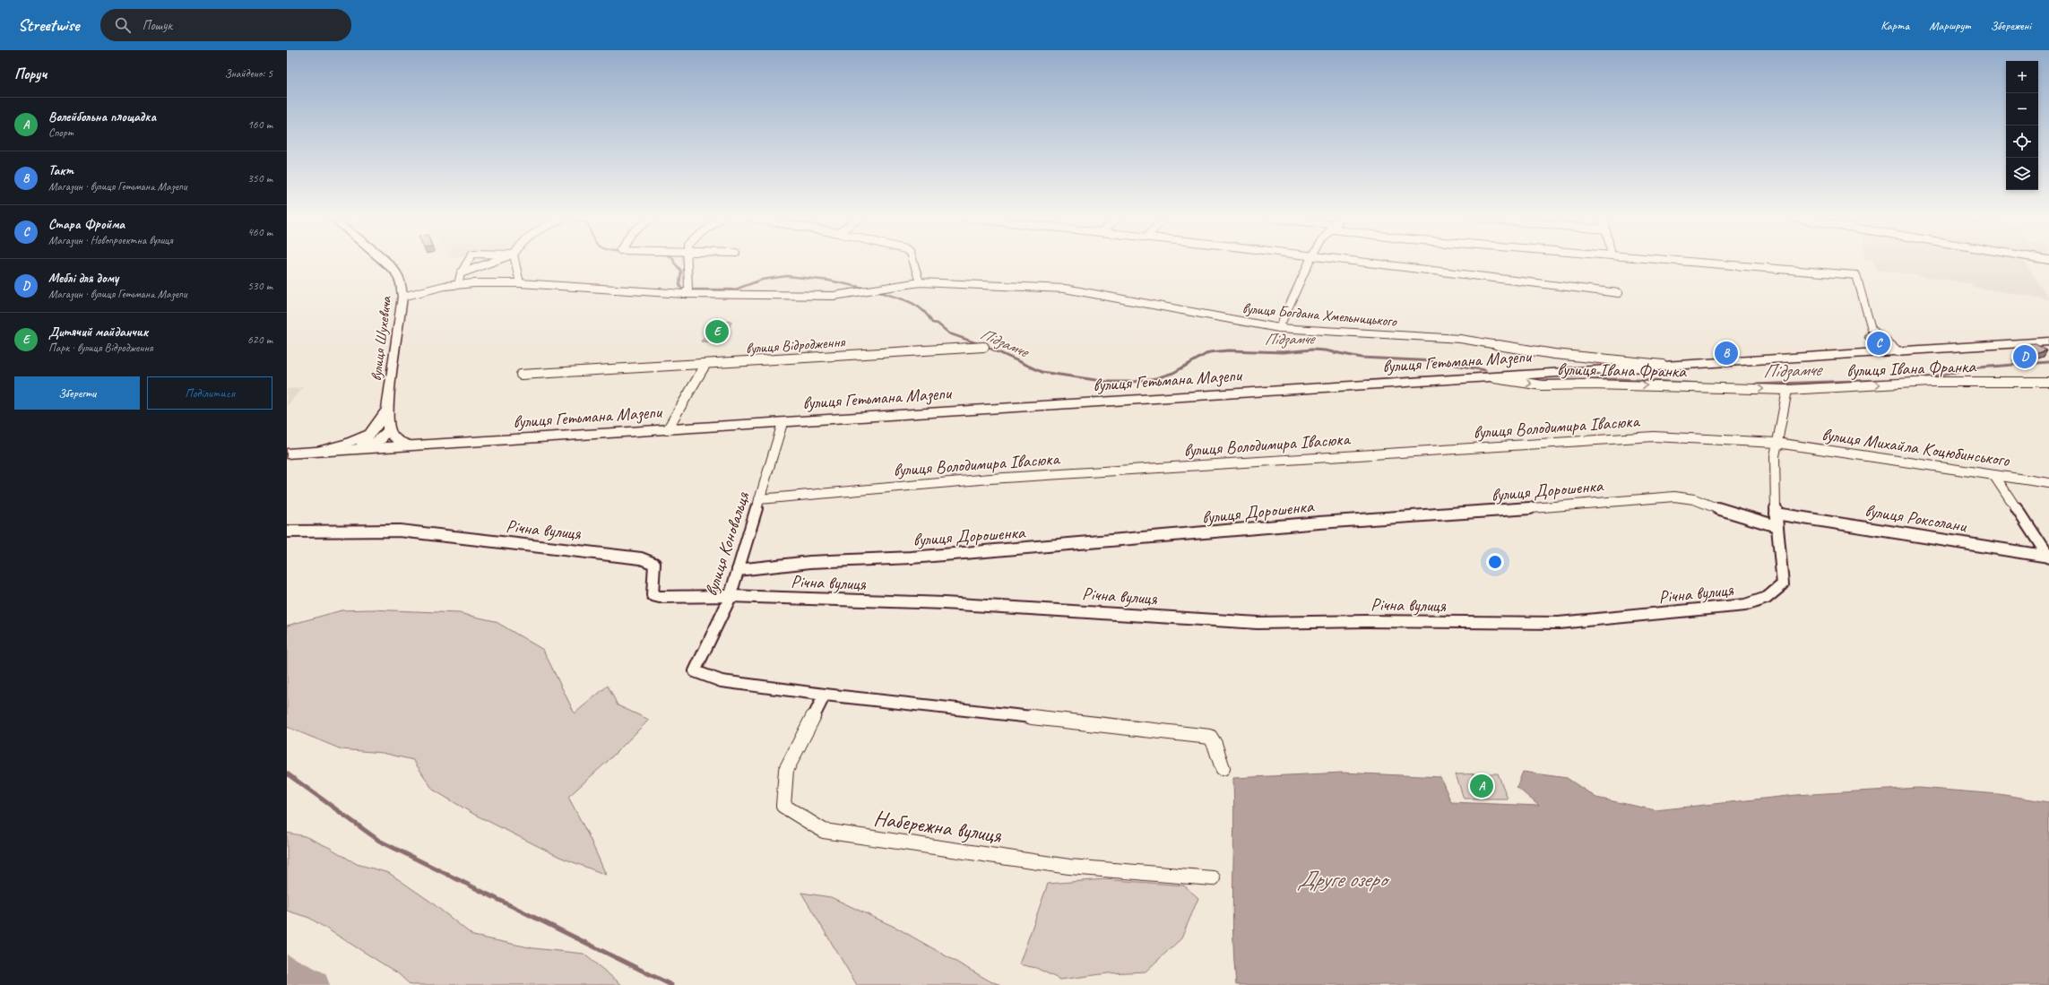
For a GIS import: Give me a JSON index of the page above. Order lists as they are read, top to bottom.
{
  "streets": {
    "main road": ["вулиця Шухевича", "вулиця Гетьмана Мазепи"],
    "street": [
      "вулиця Богдана Хмельницького",
      "вулиця Відродження",
      "вулиця Івана Франка",
      "вулиця Володимира Івасюка",
      "вулиця Михайла Коцюбинського",
      "вулиця Дорошенка",
      "вулиця Роксолани",
      "Річна вулиця",
      "вулиця Коновальця",
      "Набережна вулиця"
    ]
  },
  "crossings": [
    ["вулиця Богдана Хмельницького", "вулиця Шухевича"],
    ["вулиця Богдана Хмельницького", "вулиця Гетьмана Мазепи"],
    ["вулиця Гетьмана Мазепи", "вулиця Івана Франка"],
    ["вулиця Гетьмана Мазепи", "вулиця Коновальця"],
    ["вулиця Івана Франка", "Річна вулиця"],
    ["вулиця Володимира Івасюка", "вулиця Михайла Коцюбинського"],
    ["вулиця Володимира Івасюка", "Річна вулиця"],
    ["вулиця Володимира Івасюка", "вулиця Коновальця"],
    ["вулиця Михайла Коцюбинського", "Річна вулиця"],
    ["вулиця Дорошенка", "Річна вулиця"],
    ["вулиця Дорошенка", "вулиця Коновальця"],
    ["вулиця Роксолани", "Річна вулиця"],
    ["Річна вулиця", "вулиця Коновальця"],
    ["вулиця Коновальця", "Набережна вулиця"]
  ],
  "one_way": ["вулиця Івана Франка"],
  "water": ["Підзамче", "Друге озеро"],
  "page": {
    "header": "Streetwise",
    "search": "Пошук",
    "nav": ["Карта", "Маршрут", "Збережені"],
    "heading": ["Поруч", "Знайдено: 5"],
    "map_buttons": ["+", "−"],
    "list": [
      {
        "mark": "A",
        "name": "Волейбольна площадка",
        "note": "Спорт",
        "value": "160 m"
      },
      {
        "mark": "B",
        "name": "Такт",
        "note": "Магазин · вулиця Гетьмана Мазепи",
        "value": "350 m"
      },
      {
        "mark": "C",
        "name": "Стара Фройма",
        "note": "Магазин · Новопроектна вулиця",
        "value": "460 m"
      },
      {
        "mark": "D",
        "name": "Меблі для дому",
        "note": "Магазин · вулиця Гетьмана Мазепи",
        "value": "530 m"
      },
      {
        "mark": "E",
        "name": "Дитячий майданчик",
        "note": "Парк · вулиця Відродження",
        "value": "620 m"
      }
    ],
    "pins": [
      "E",
      "C",
      "B",
      "D",
      "A"
    ],
    "buttons": ["Зберегти", "Поділитися"]
  }
}
